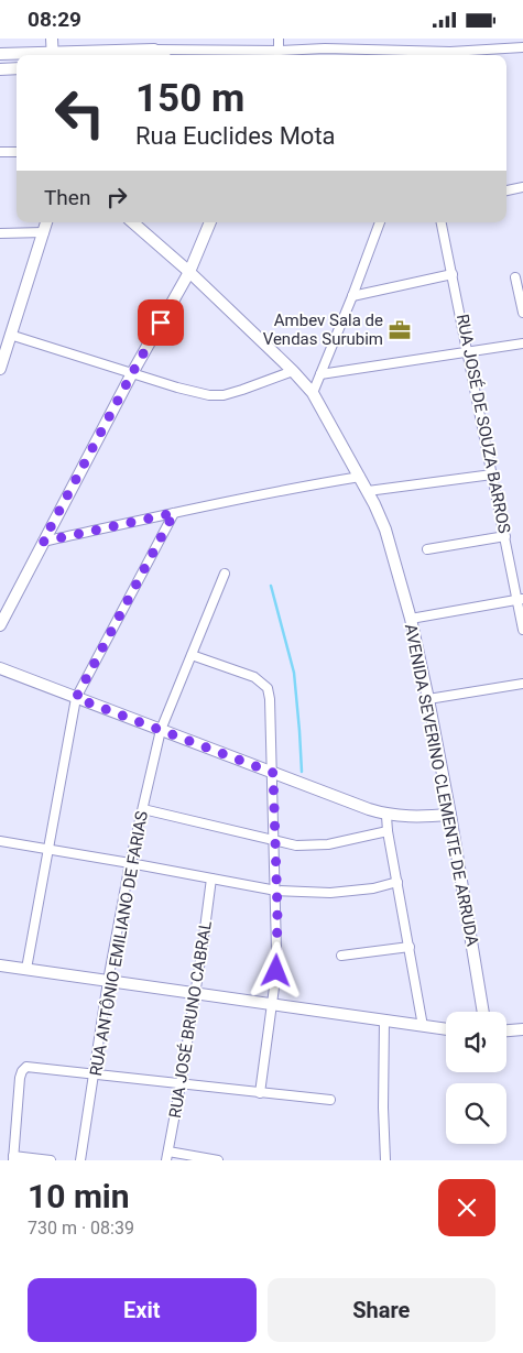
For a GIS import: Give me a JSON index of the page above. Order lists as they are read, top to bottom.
{
  "streets": {
    "main road": ["AVENIDA SEVERINO CLEMENTE DE ARRUDA"],
    "street": ["RUA JOSÉ DE SOUZA BARROS", "RUA ANTÔNIO EMILIANO DE FARIAS", "RUA JOSÉ BRUNO CABRAL"]
  },
  "places": {
    "office": ["Ambev Sala de Vendas Surubim"]
  },
  "page": {
    "status": "08:29",
    "turn": ["150 m", "Rua Euclides Mota"],
    "then": "Then",
    "heading": ["10 min", "730 m · 08:39"],
    "buttons": ["Exit", "Share"]
  }
}
